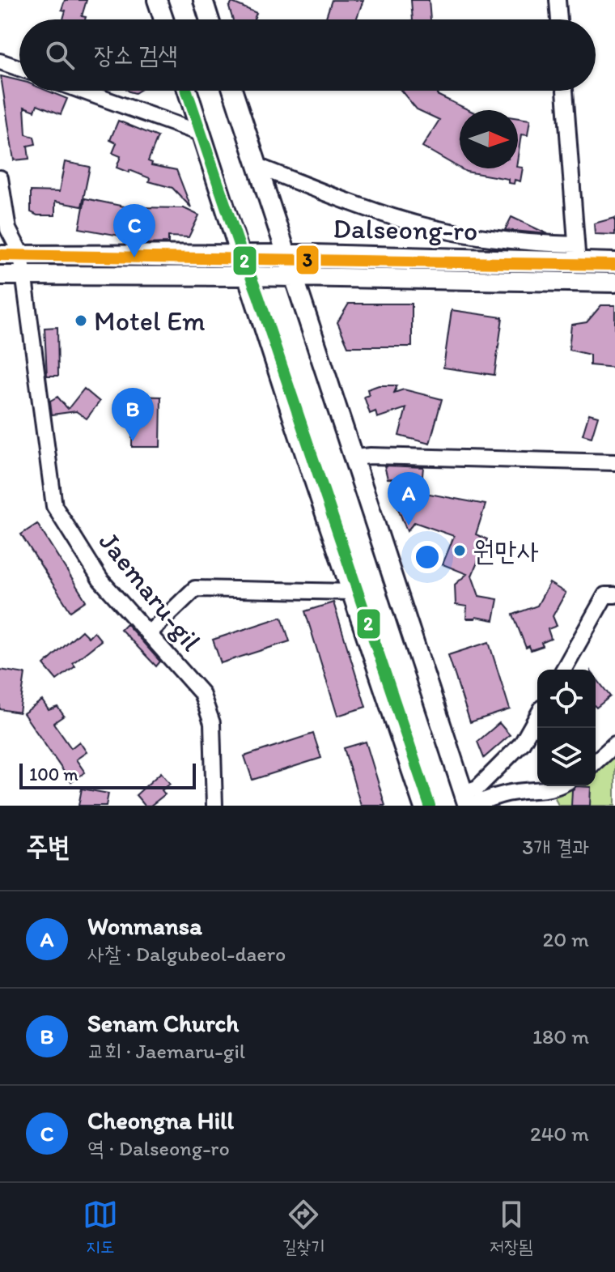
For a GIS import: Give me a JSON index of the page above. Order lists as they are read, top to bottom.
{
  "streets": {
    "main road": ["Dalseong-ro"],
    "street": ["Jaemaru-gil"]
  },
  "crossings": [
    ["Dalseong-ro", "Jaemaru-gil"]
  ],
  "places": ["Motel Em", "원만사"],
  "lines": ["transit line 2", "transit line 3"],
  "scale_bar": "100 m",
  "north": "right",
  "page": {
    "search": "장소 검색",
    "pins": ["C", "B", "A"],
    "scale": "100 m",
    "heading": ["주변", "3개 결과"],
    "list": [
      {
        "mark": "A",
        "name": "Wonmansa",
        "note": "사찰 · Dalgubeol-daero",
        "value": "20 m"
      },
      {
        "mark": "B",
        "name": "Senam Church",
        "note": "교회 · Jaemaru-gil",
        "value": "180 m"
      },
      {
        "mark": "C",
        "name": "Cheongna Hill",
        "note": "역 · Dalseong-ro",
        "value": "240 m"
      }
    ],
    "nav": ["지도", "길찾기", "저장됨"]
  }
}
